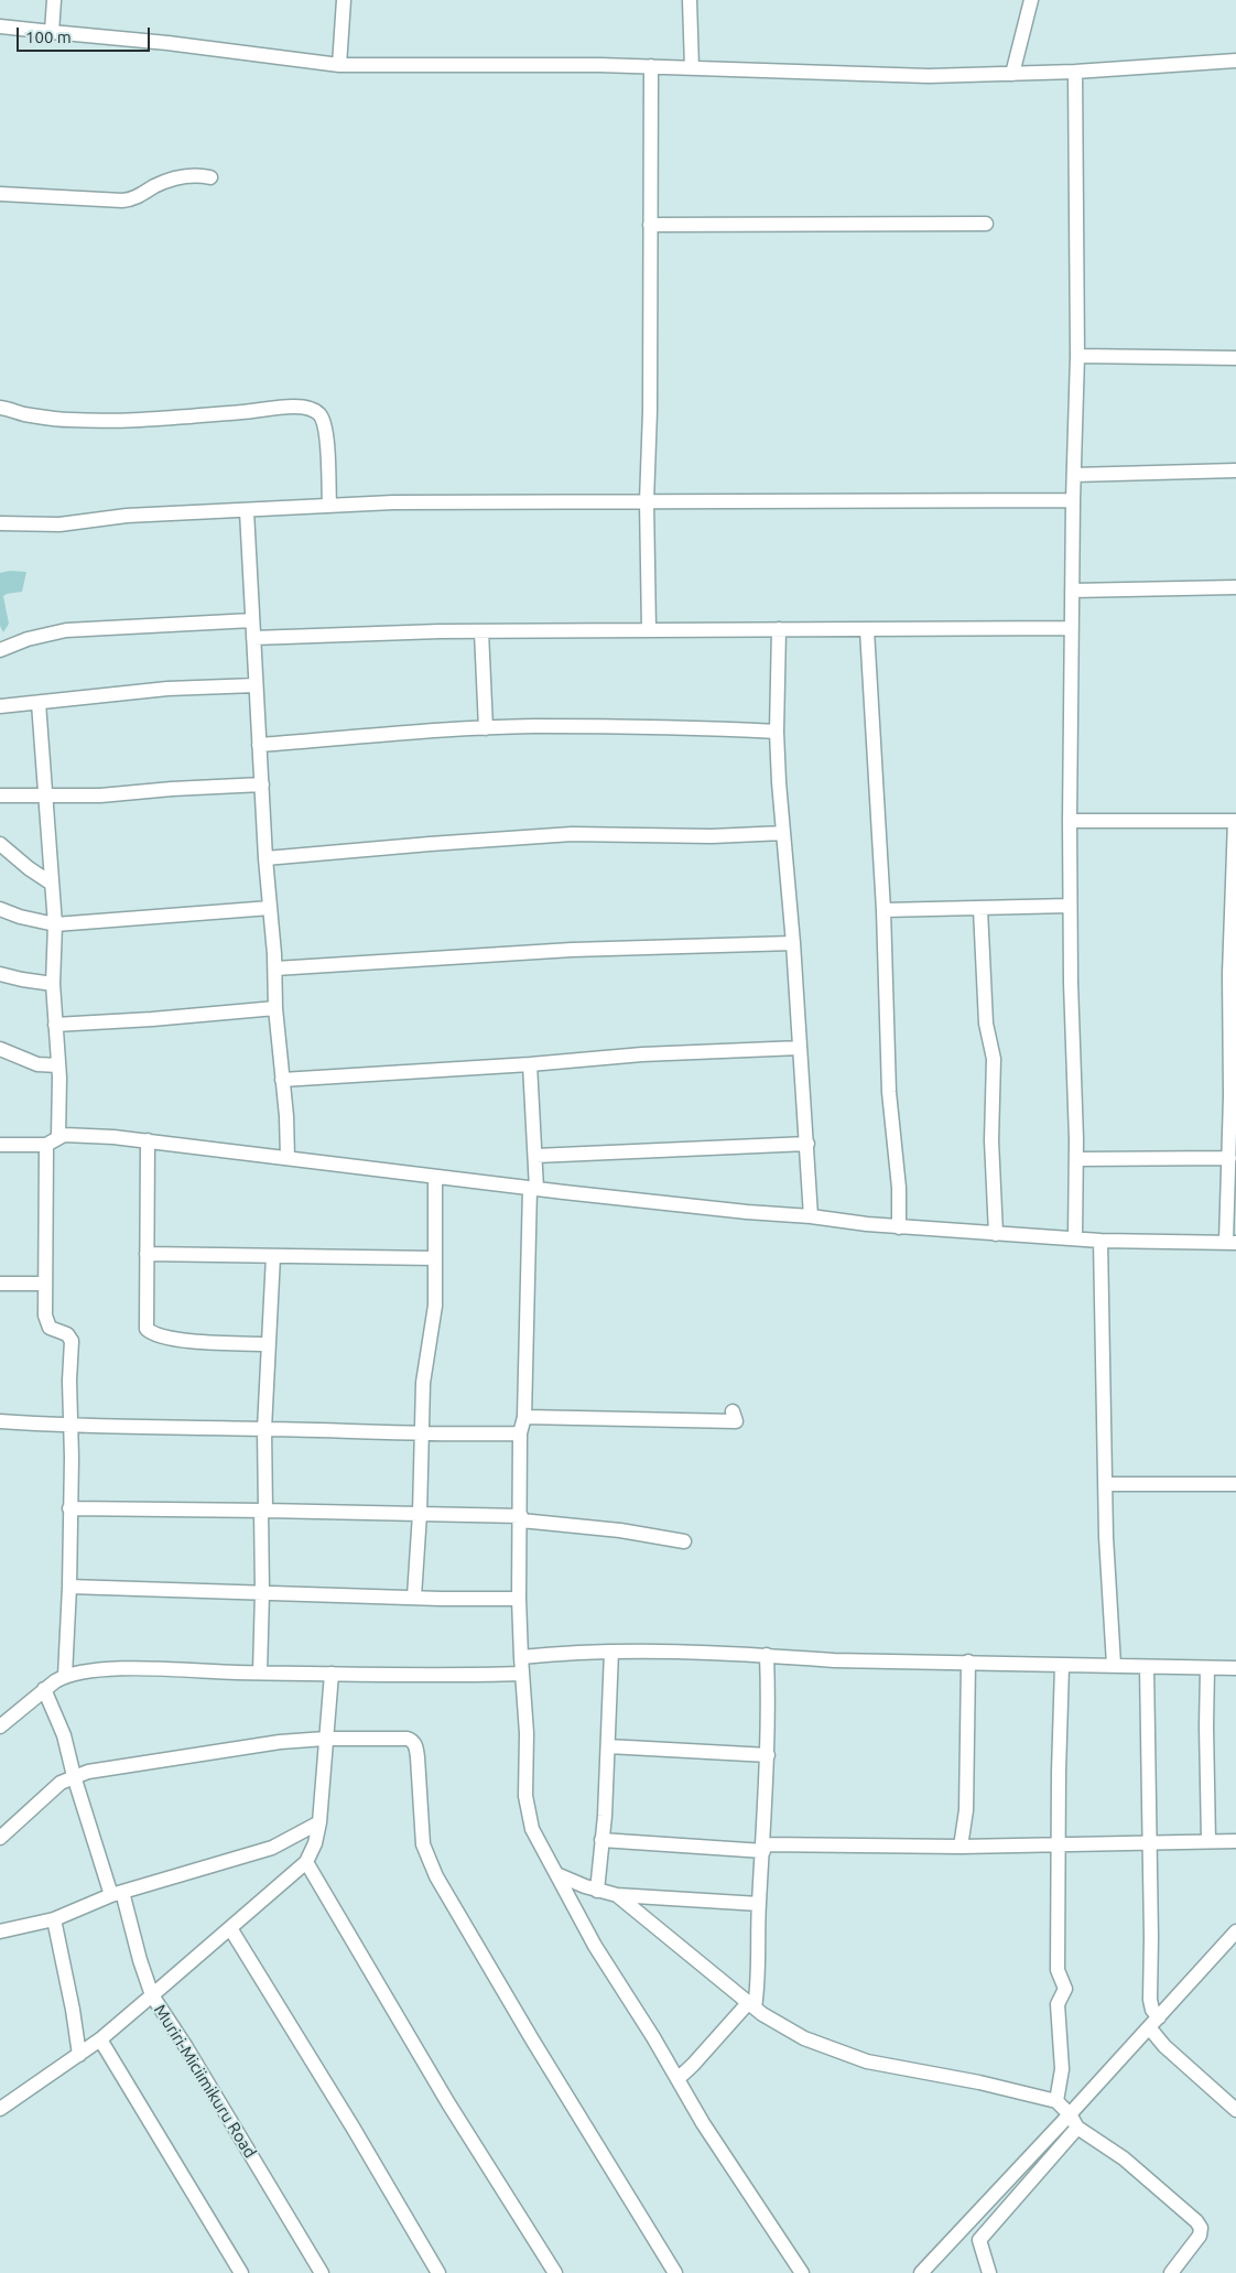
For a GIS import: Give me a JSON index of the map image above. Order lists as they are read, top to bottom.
{
  "streets": {
    "street": ["Muriri-Miciimikuru Road"]
  },
  "scale_bar": "100 m"
}
